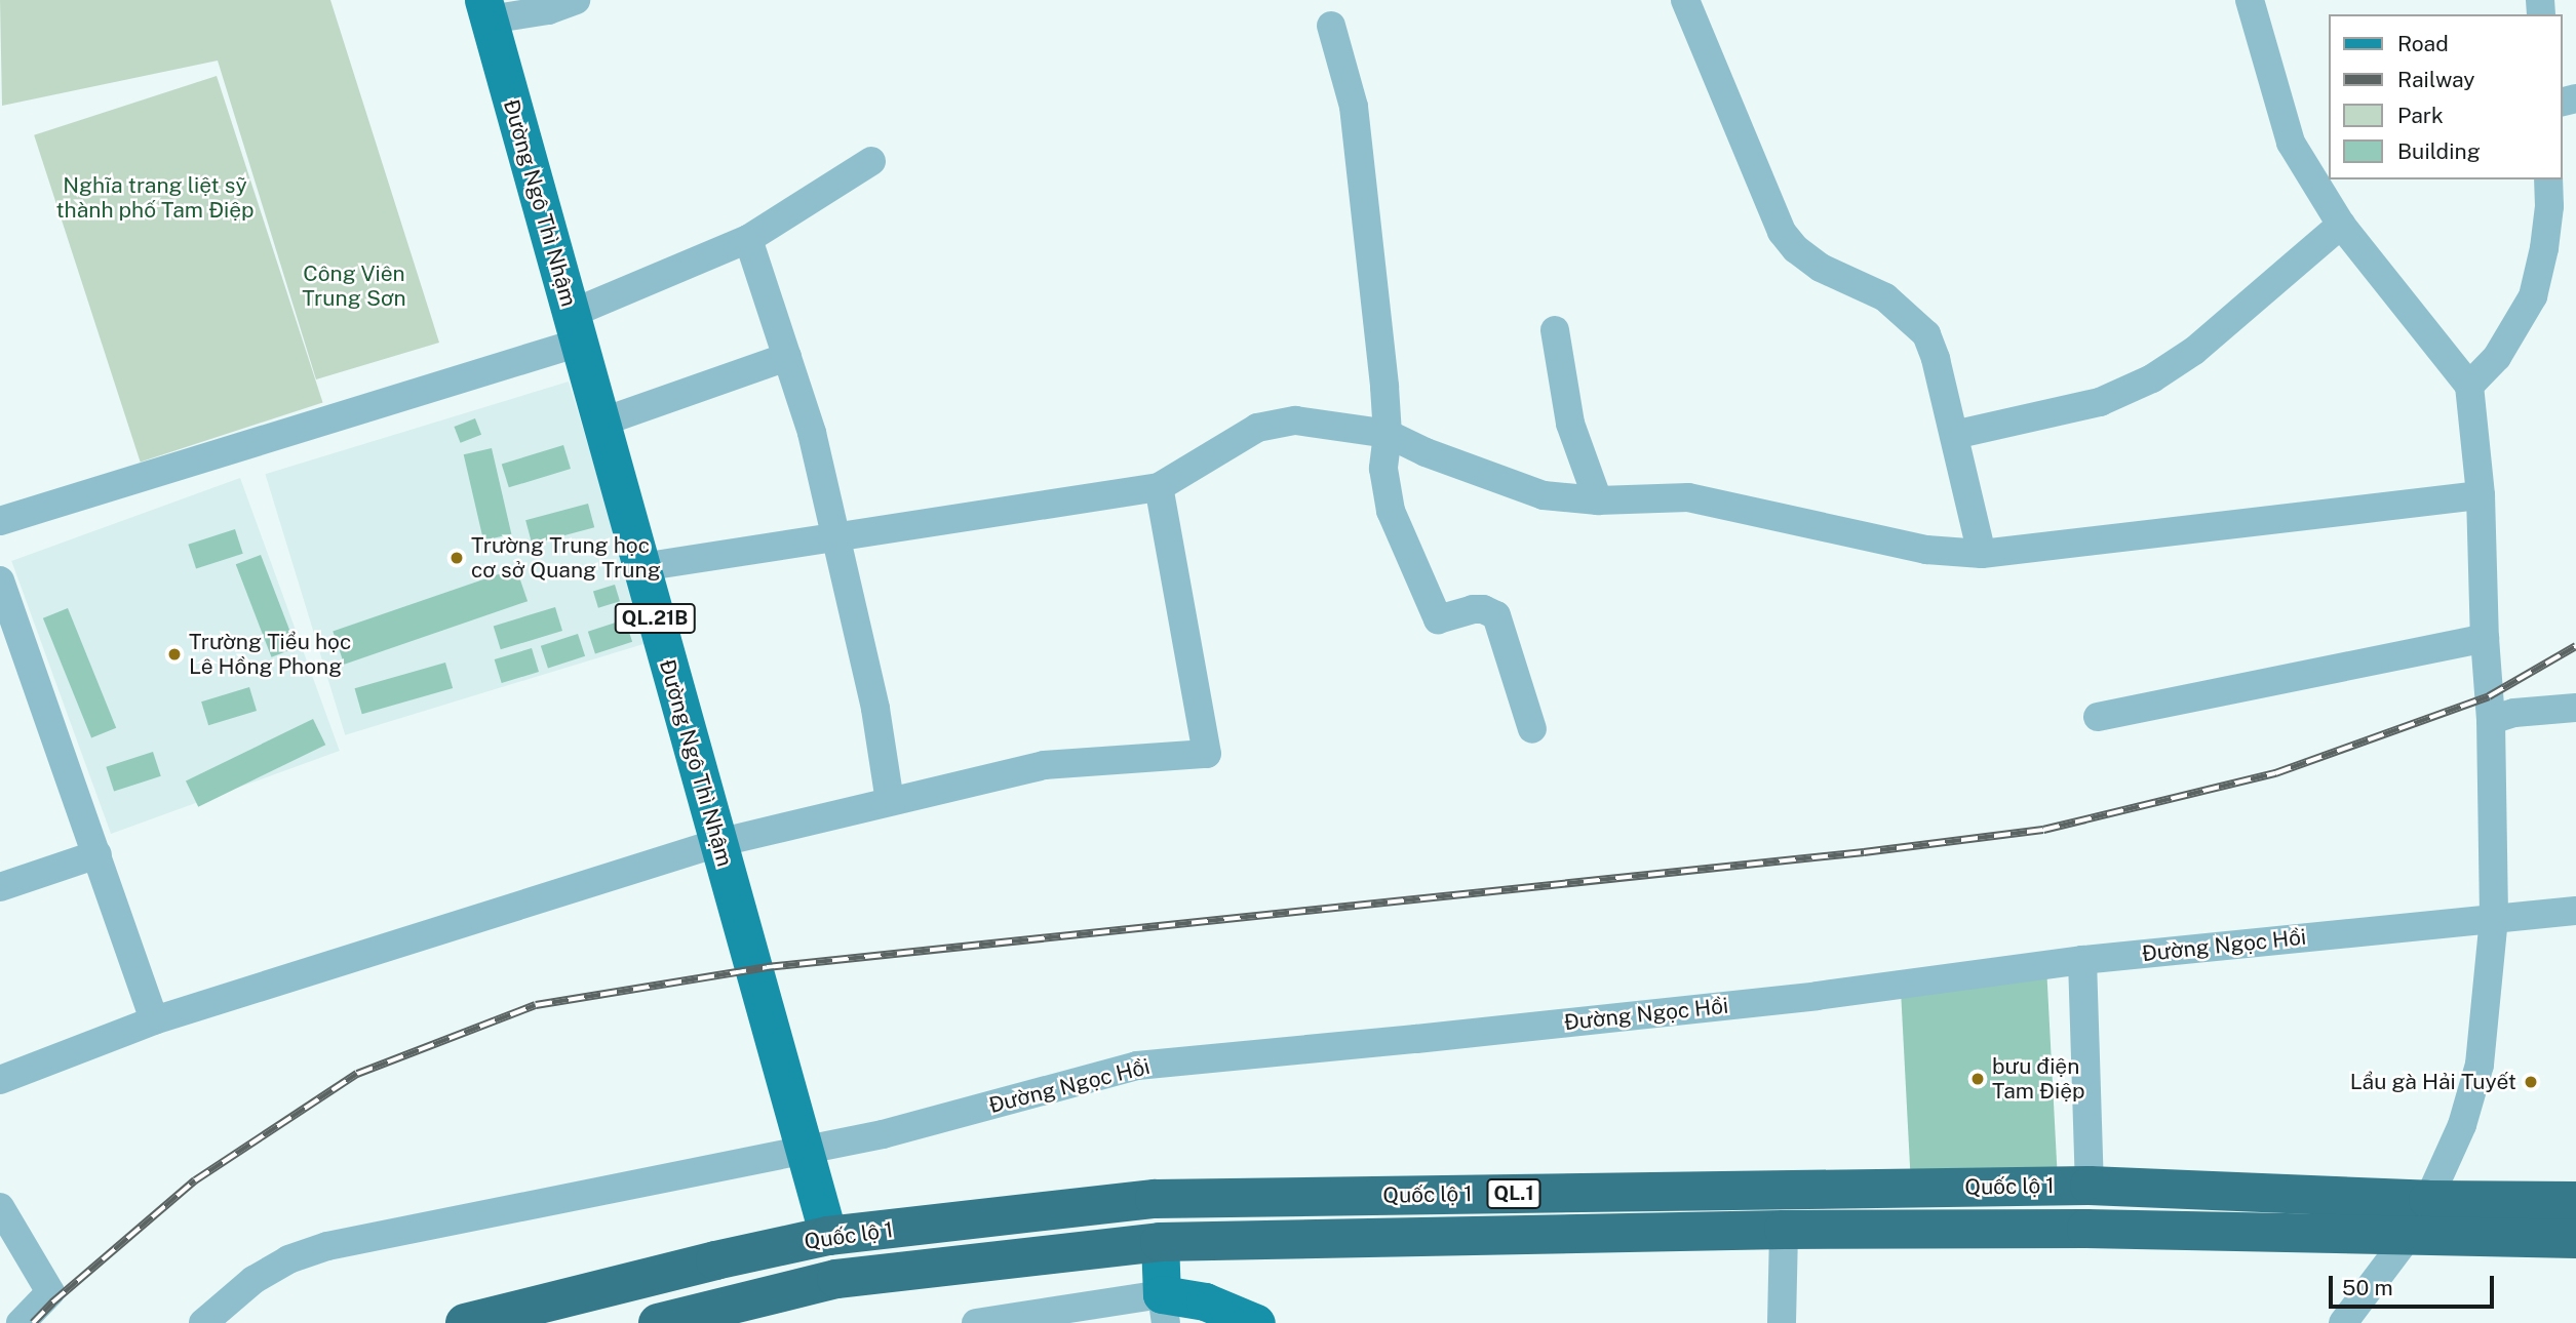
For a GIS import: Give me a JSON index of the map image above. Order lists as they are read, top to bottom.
{
  "streets": {
    "highway": ["Quốc lộ 1", "QL.1"],
    "main road": ["Đường Ngô Thì Nhậm", "QL.21B"],
    "street": ["Đường Ngọc Hồi"]
  },
  "crossings": [
    ["Đường Ngô Thì Nhậm", "Đường Ngọc Hồi"],
    ["Đường Ngô Thì Nhậm", "Quốc lộ 1"]
  ],
  "parks": ["Nghĩa trang liệt sỹ thành phố Tam Điệp", "Công Viên Trung Sơn"],
  "places": [
    "Trường Trung học cơ sở Quang Trung",
    "Trường Tiểu học Lê Hồng Phong",
    "bưu điện Tam Điệp",
    "Lẩu gà Hải Tuyết"
  ],
  "legend": [
    "Road",
    "Railway",
    "Park",
    "Building"
  ],
  "scale_bar": "50 m"
}
